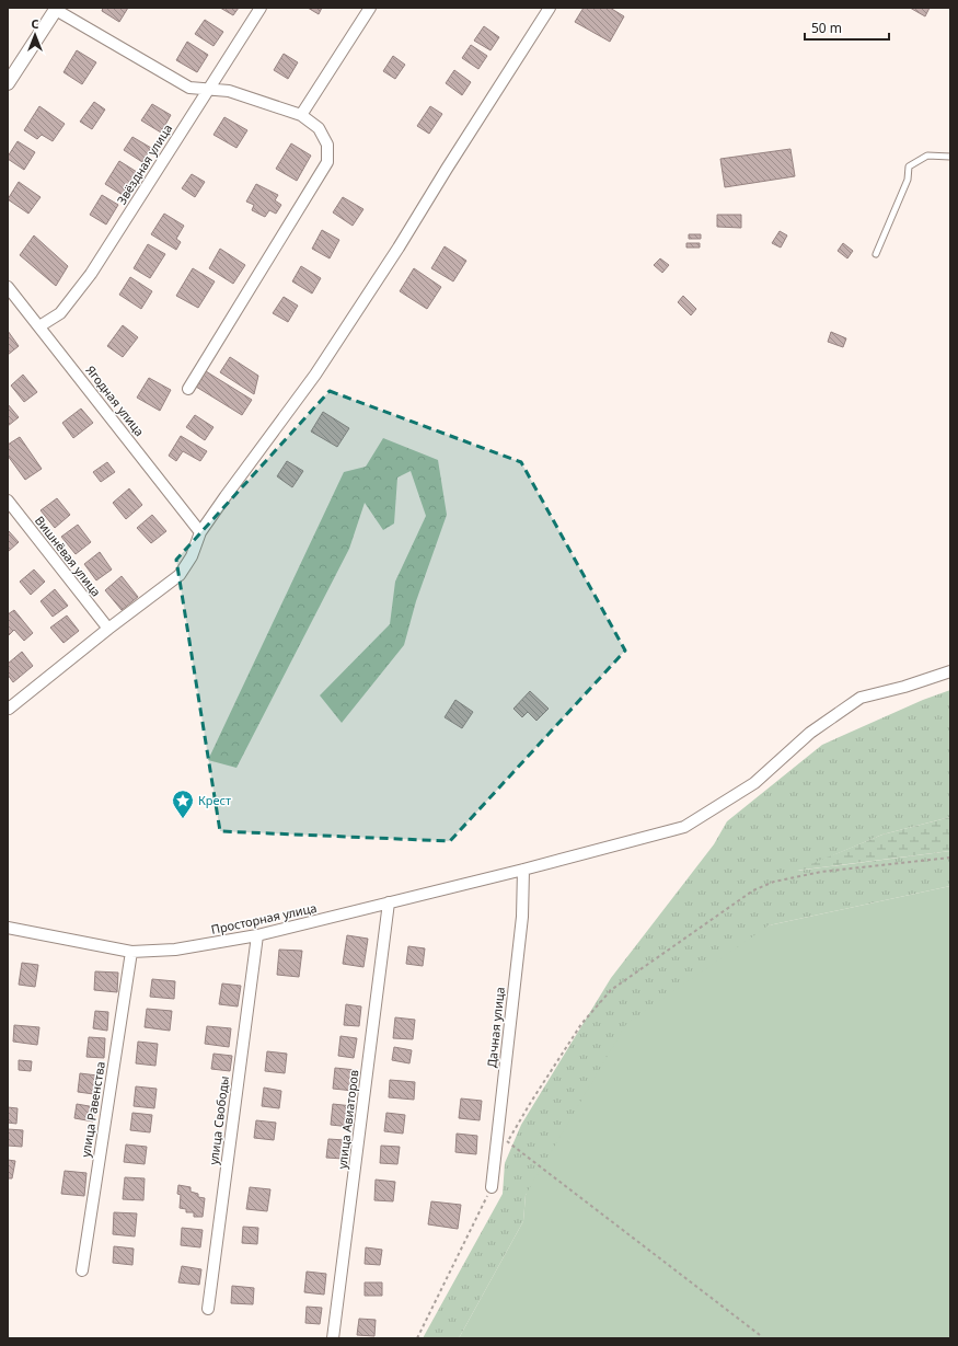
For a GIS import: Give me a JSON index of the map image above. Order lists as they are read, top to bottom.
{
  "streets": {
    "street": [
      "Звёздная улица",
      "Ягодная улица",
      "Вишнёвая улица",
      "Просторная улица",
      "Дачная улица",
      "улица Равенства",
      "улица Авиаторов",
      "улица Свободы"
    ]
  },
  "crossings": [
    ["Звёздная улица", "Ягодная улица"],
    ["Просторная улица", "Дачная улица"],
    ["Просторная улица", "улица Равенства"],
    ["Просторная улица", "улица Авиаторов"],
    ["Просторная улица", "улица Свободы"]
  ],
  "places": {
    "place": ["Крест"]
  },
  "scale_bar": "50 m",
  "north": "top"
}
